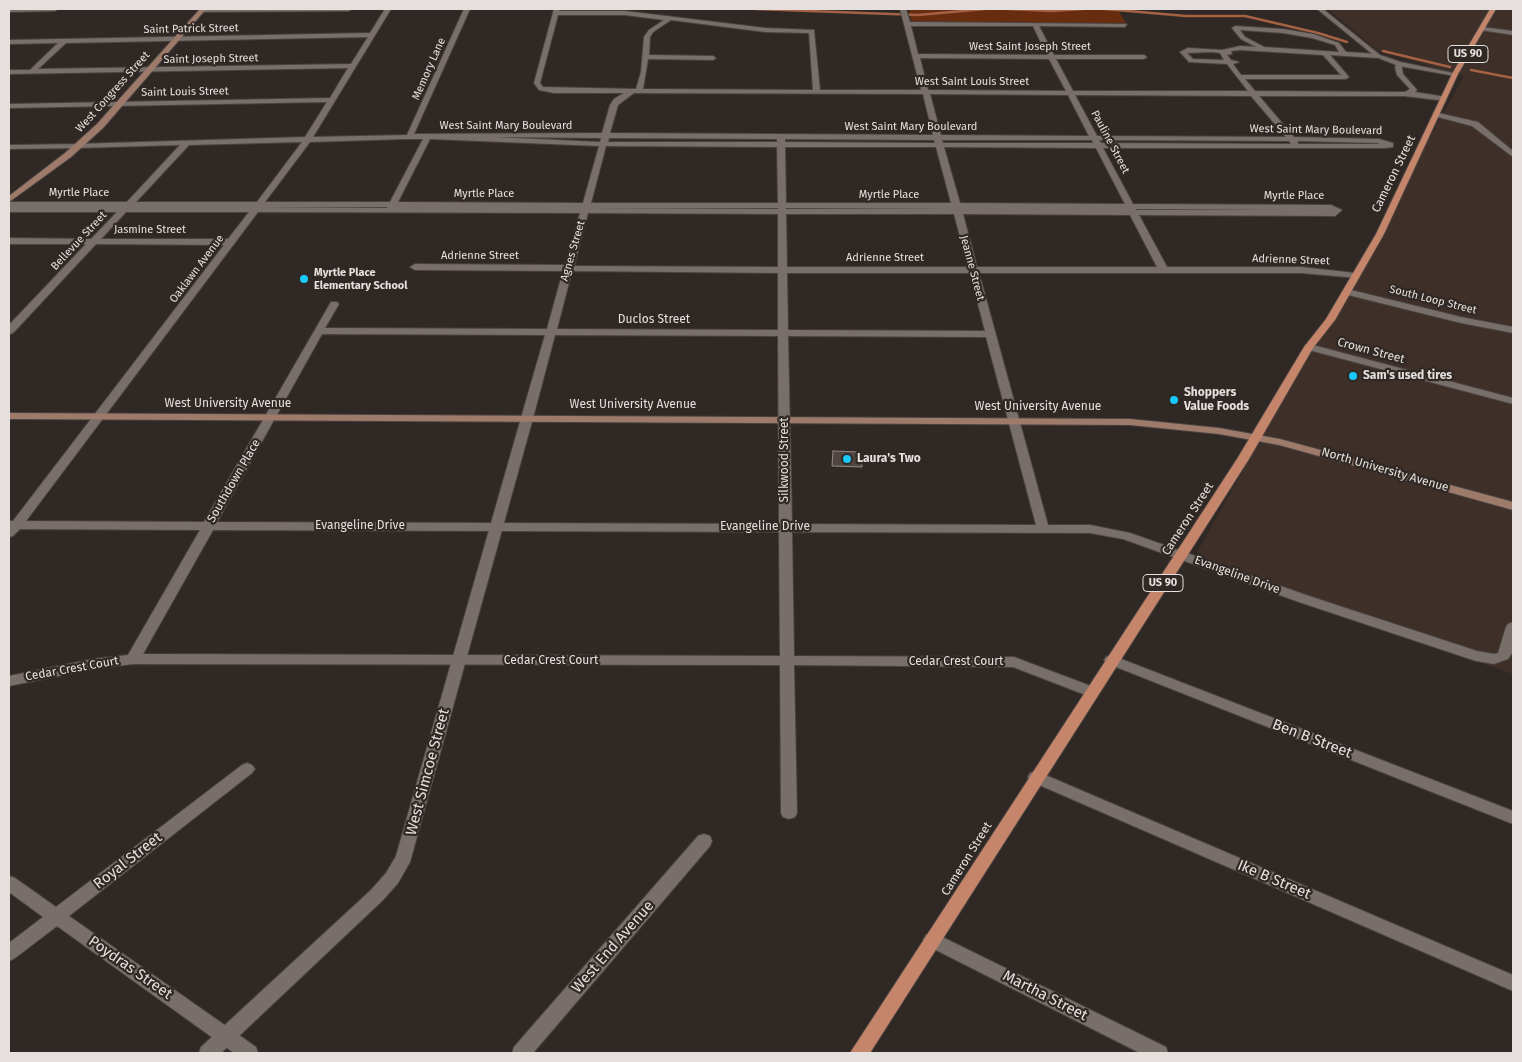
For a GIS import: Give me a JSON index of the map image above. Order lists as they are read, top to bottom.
{
  "streets": {
    "main road": [
      "US 90",
      "West Congress Street",
      "Cameron Street",
      "West University Avenue",
      "North University Avenue"
    ],
    "street": [
      "Saint Patrick Street",
      "West Saint Joseph Street",
      "Saint Joseph Street",
      "Memory Lane",
      "West Saint Louis Street",
      "Saint Louis Street",
      "West Saint Mary Boulevard",
      "Pauline Street",
      "Myrtle Place",
      "Jasmine Street",
      "Bellevue Street",
      "Agnes Street",
      "Adrienne Street",
      "Jeanne Street",
      "Oaklawn Avenue",
      "South Loop Street",
      "Duclos Street",
      "Crown Street",
      "Silkwood Street",
      "Southdown Place",
      "Evangeline Drive",
      "Cedar Crest Court",
      "Ben B Street",
      "West Simcoe Street",
      "Royal Street",
      "Ike B Street",
      "West End Avenue",
      "Poydras Street",
      "Martha Street"
    ]
  },
  "crossings": [
    ["Saint Patrick Street", "West Congress Street"],
    ["Saint Patrick Street", "Oaklawn Avenue"],
    ["West Saint Joseph Street", "Pauline Street"],
    ["West Saint Joseph Street", "Jeanne Street"],
    ["Saint Joseph Street", "West Congress Street"],
    ["Saint Joseph Street", "Oaklawn Avenue"],
    ["Memory Lane", "West Saint Mary Boulevard"],
    ["West Saint Louis Street", "Pauline Street"],
    ["West Saint Louis Street", "Cameron Street"],
    ["West Saint Louis Street", "Agnes Street"],
    ["West Saint Louis Street", "Jeanne Street"],
    ["West Congress Street", "Saint Louis Street"],
    ["West Congress Street", "West Saint Mary Boulevard"],
    ["Saint Louis Street", "Oaklawn Avenue"],
    ["West Saint Mary Boulevard", "Pauline Street"],
    ["West Saint Mary Boulevard", "Bellevue Street"],
    ["West Saint Mary Boulevard", "Agnes Street"],
    ["West Saint Mary Boulevard", "Jeanne Street"],
    ["West Saint Mary Boulevard", "Oaklawn Avenue"],
    ["West Saint Mary Boulevard", "Silkwood Street"],
    ["Pauline Street", "Myrtle Place"],
    ["Pauline Street", "Adrienne Street"],
    ["Cameron Street", "Adrienne Street"],
    ["Cameron Street", "South Loop Street"],
    ["Cameron Street", "Crown Street"],
    ["Cameron Street", "West University Avenue"],
    ["Cameron Street", "North University Avenue"],
    ["Cameron Street", "Evangeline Drive"],
    ["Cameron Street", "Cedar Crest Court"],
    ["Cameron Street", "Ben B Street"],
    ["Cameron Street", "Ike B Street"],
    ["Cameron Street", "Martha Street"],
    ["Myrtle Place", "Bellevue Street"],
    ["Myrtle Place", "Agnes Street"],
    ["Myrtle Place", "Jeanne Street"],
    ["Myrtle Place", "Oaklawn Avenue"],
    ["Myrtle Place", "Silkwood Street"],
    ["Jasmine Street", "Bellevue Street"],
    ["Jasmine Street", "Oaklawn Avenue"],
    ["Agnes Street", "Adrienne Street"],
    ["Agnes Street", "Duclos Street"],
    ["Agnes Street", "West University Avenue"],
    ["Agnes Street", "West Simcoe Street"],
    ["Adrienne Street", "Jeanne Street"],
    ["Adrienne Street", "Silkwood Street"],
    ["Jeanne Street", "Duclos Street"],
    ["Jeanne Street", "West University Avenue"],
    ["Jeanne Street", "Evangeline Drive"],
    ["Oaklawn Avenue", "West University Avenue"],
    ["Oaklawn Avenue", "Evangeline Drive"],
    ["Duclos Street", "Silkwood Street"],
    ["Duclos Street", "Southdown Place"],
    ["West University Avenue", "Silkwood Street"],
    ["West University Avenue", "North University Avenue"],
    ["West University Avenue", "Southdown Place"],
    ["West University Avenue", "West Simcoe Street"],
    ["Silkwood Street", "Evangeline Drive"],
    ["Silkwood Street", "Cedar Crest Court"],
    ["Southdown Place", "Evangeline Drive"],
    ["Southdown Place", "Cedar Crest Court"],
    ["Evangeline Drive", "West Simcoe Street"],
    ["Cedar Crest Court", "West Simcoe Street"],
    ["West Simcoe Street", "Poydras Street"],
    ["Royal Street", "Poydras Street"]
  ],
  "places": [
    "Myrtle Place Elementary School",
    "Sam's used tires",
    "Shoppers Value Foods",
    "Laura's Two"
  ]
}
